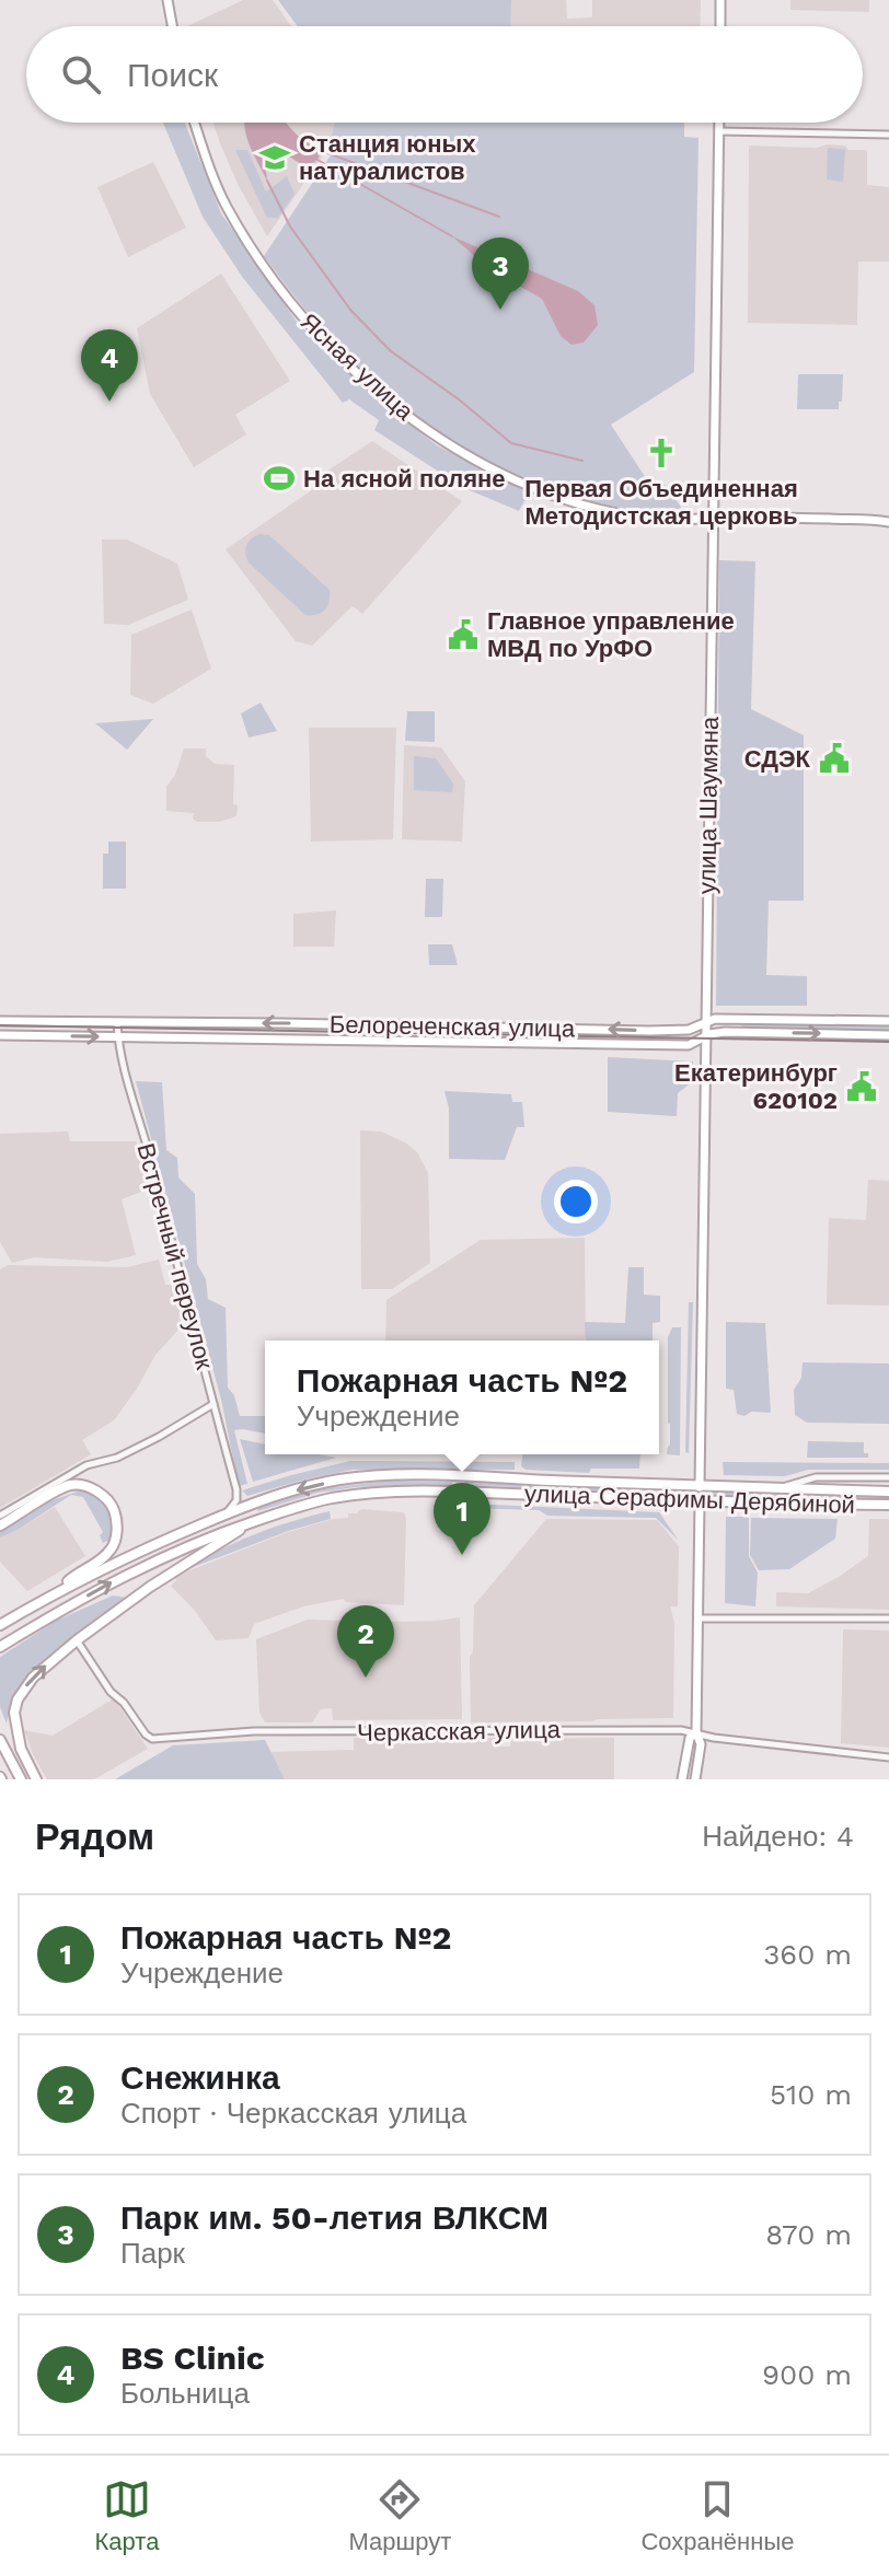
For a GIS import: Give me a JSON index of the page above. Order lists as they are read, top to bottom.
{
  "streets": {
    "main road": ["улица Шаумяна", "улица Серафимы Дерябиной"],
    "street": [
      "Ясная улица",
      "Белореченская улица",
      "Встречный переулок",
      "Черкасская улица"
    ]
  },
  "crossings": [
    ["Ясная улица", "улица Шаумяна"],
    ["улица Шаумяна", "Белореченская улица"],
    ["улица Шаумяна", "улица Серафимы Дерябиной"],
    ["Белореченская улица", "Встречный переулок"]
  ],
  "places": {
    "school or university": ["Станция юных натуралистов"],
    "church": ["Первая Объединенная Методистская церковь"],
    "sports": ["На ясной поляне"],
    "public building": ["Главное управление МВД по УрФО", "СДЭК", "Екатеринбург 620102"]
  },
  "page": {
    "search": "Поиск",
    "pins": [
      "3",
      "4",
      "1",
      "2"
    ],
    "popup": ["Пожарная часть №2", "Учреждение"],
    "heading": ["Рядом", "Найдено: 4"],
    "list": [
      {
        "mark": "1",
        "name": "Пожарная часть №2",
        "note": "Учреждение",
        "value": "360 m"
      },
      {
        "mark": "2",
        "name": "Снежинка",
        "note": "Спорт · Черкасская улица",
        "value": "510 m"
      },
      {
        "mark": "3",
        "name": "Парк им. 50-летия ВЛКСМ",
        "note": "Парк",
        "value": "870 m"
      },
      {
        "mark": "4",
        "name": "BS Clinic",
        "note": "Больница",
        "value": "900 m"
      }
    ],
    "nav": ["Карта", "Маршрут", "Сохранённые"]
  }
}
